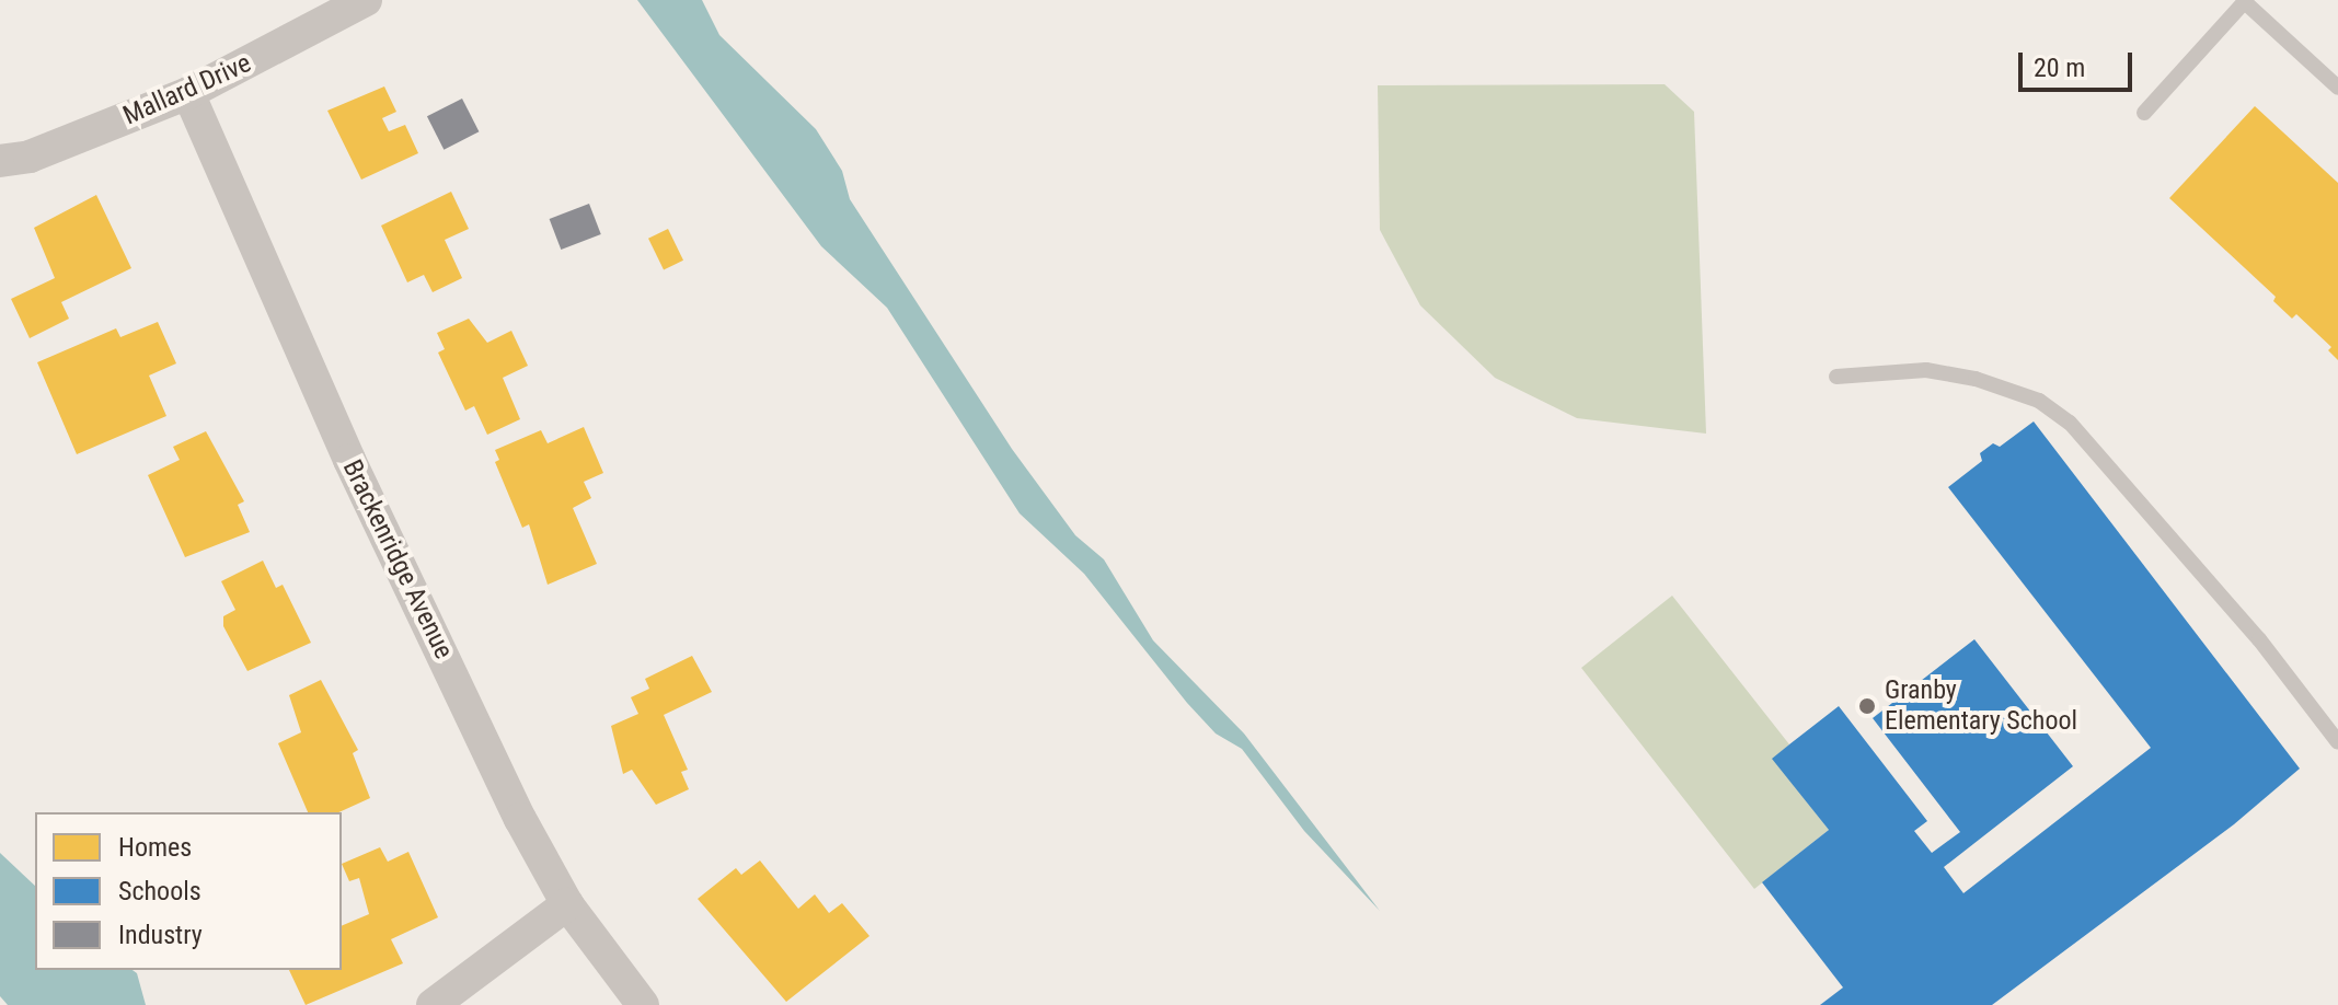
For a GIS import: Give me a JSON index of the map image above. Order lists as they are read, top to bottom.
{
  "streets": {
    "street": ["Mallard Drive", "Brackenridge Avenue"]
  },
  "crossings": [
    ["Mallard Drive", "Brackenridge Avenue"]
  ],
  "places": ["Granby Elementary School"],
  "legend": ["Homes", "Schools", "Industry"],
  "scale_bar": "20 m"
}
